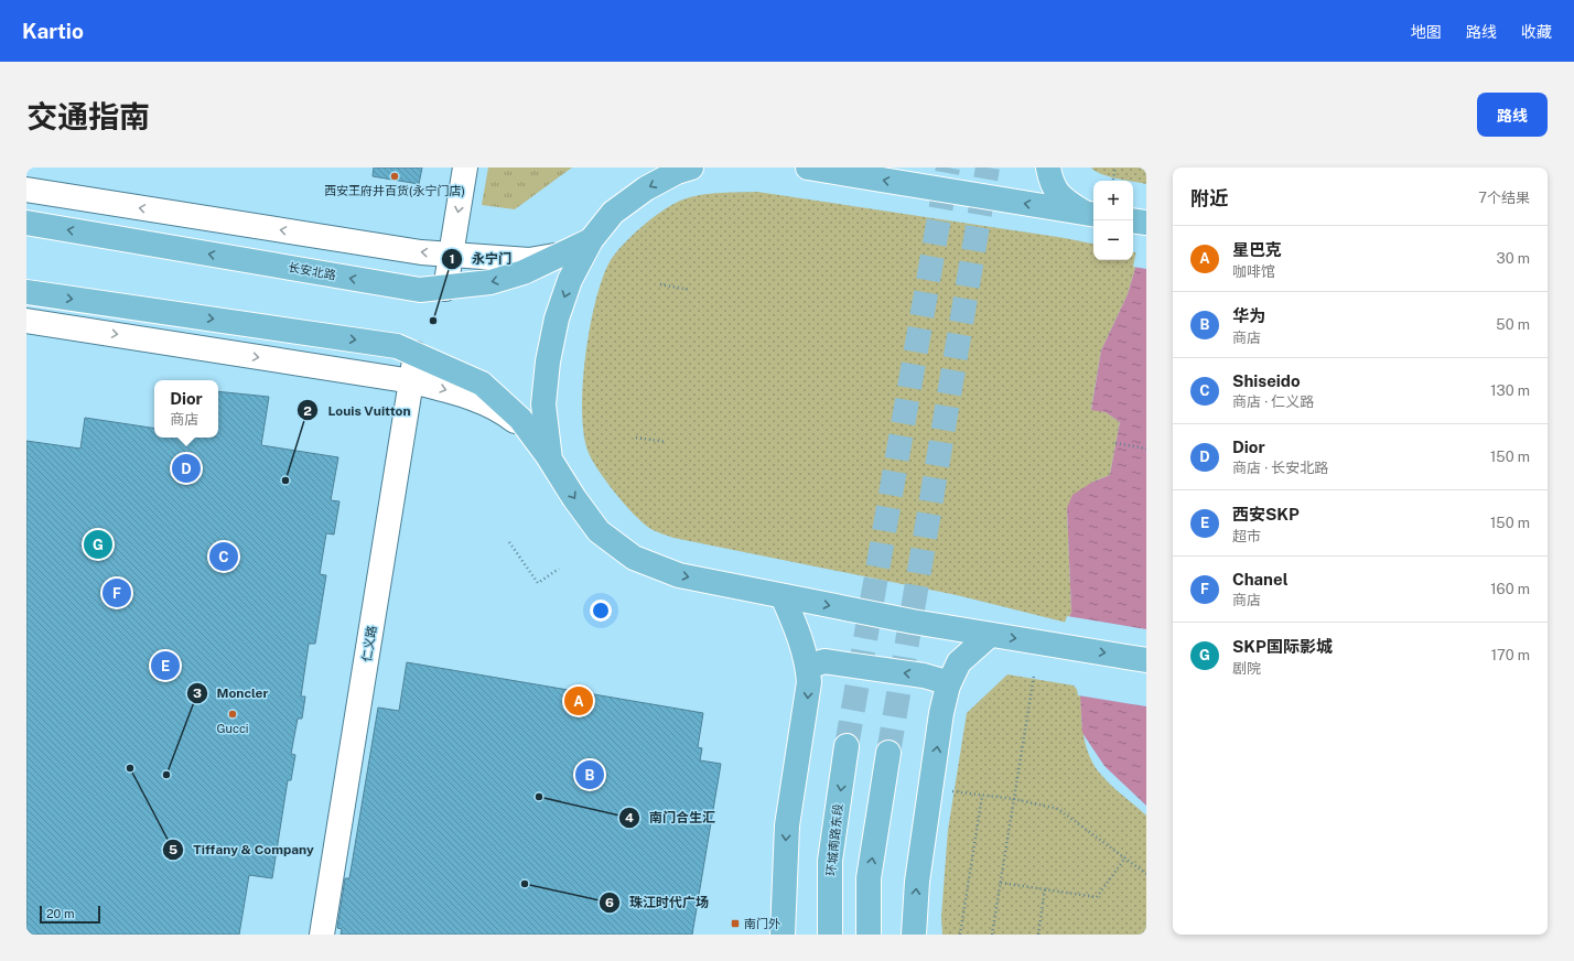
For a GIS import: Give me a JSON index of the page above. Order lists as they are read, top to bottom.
{
  "streets": {
    "main road": ["长安北路", "环城南路东段"],
    "street": ["仁义路"]
  },
  "places": {
    "other": [
      "西安王府井百货(永宁门店)",
      "永宁门",
      "Louis Vuitton",
      "Gucci",
      "Tiffany & Company",
      "Moncler",
      "南门合生汇",
      "珠江时代广场"
    ],
    "transit": ["南门外"]
  },
  "scale_bar": "20 m",
  "page": {
    "header": "Kartio",
    "nav": ["地图", "路线", "收藏"],
    "title": "交通指南",
    "buttons": "路线",
    "heading": ["附近", "7个结果"],
    "map_buttons": ["+", "−"],
    "list": [
      {
        "mark": "A",
        "name": "星巴克",
        "note": "咖啡馆",
        "value": "30 m"
      },
      {
        "mark": "B",
        "name": "华为",
        "note": "商店",
        "value": "50 m"
      },
      {
        "mark": "C",
        "name": "Shiseido",
        "note": "商店 · 仁义路",
        "value": "130 m"
      },
      {
        "mark": "D",
        "name": "Dior",
        "note": "商店 · 长安北路",
        "value": "150 m"
      },
      {
        "mark": "E",
        "name": "西安SKP",
        "note": "超市",
        "value": "150 m"
      },
      {
        "mark": "F",
        "name": "Chanel",
        "note": "商店",
        "value": "160 m"
      },
      {
        "mark": "G",
        "name": "SKP国际影城",
        "note": "剧院",
        "value": "170 m"
      }
    ],
    "popup": ["Dior", "商店"],
    "pins": [
      "D",
      "G",
      "C",
      "F",
      "E",
      "A",
      "B"
    ],
    "scale": "20 m"
  }
}
